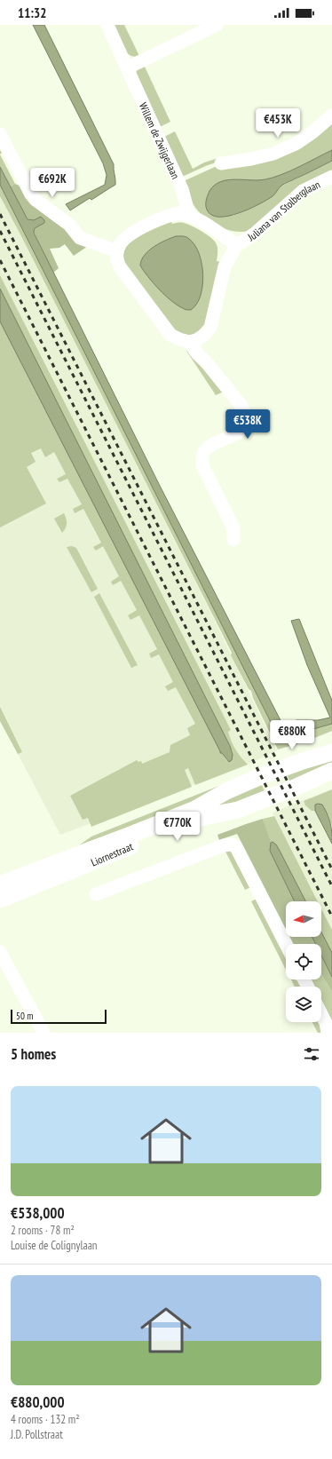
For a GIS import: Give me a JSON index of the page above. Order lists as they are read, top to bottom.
{
  "streets": {
    "street": ["Willem de Zwijgerlaan", "Juliana van Stolberglaan", "Liornestraat"]
  },
  "crossings": [
    ["Willem de Zwijgerlaan", "Juliana van Stolberglaan"]
  ],
  "scale_bar": "50 m",
  "north": "left",
  "page": {
    "status": "11:32",
    "price": [
      "€453K",
      "€692K",
      "€538K",
      "€880K",
      "€770K"
    ],
    "scale": "50 m",
    "heading": "5 homes",
    "list": [
      {
        "name": "€538,000",
        "note": "2 rooms · 78 m² · Louise de Colignylaan"
      },
      {
        "name": "€880,000",
        "note": "4 rooms · 132 m² · J.D. Pollstraat"
      }
    ]
  }
}
